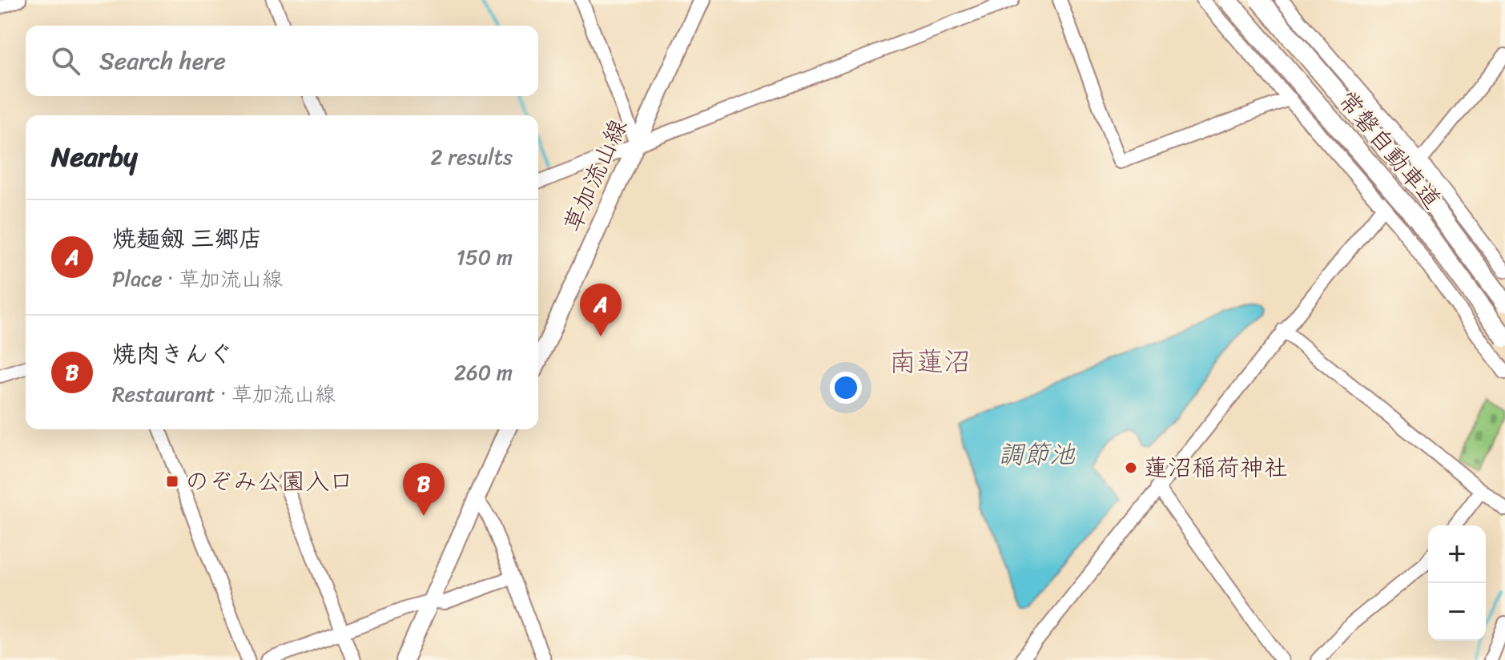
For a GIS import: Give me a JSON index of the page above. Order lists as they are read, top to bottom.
{
  "streets": {
    "highway": ["常磐自動車道"],
    "main road": ["草加流山線"]
  },
  "districts": ["南蓮沼"],
  "water": ["調節池"],
  "places": {
    "other": ["蓮沼稲荷神社"],
    "transit": ["のぞみ公園入口"]
  },
  "page": {
    "search": "Search here",
    "heading": ["Nearby", "2 results"],
    "list": [
      {
        "mark": "A",
        "name": "焼麺劔 三郷店",
        "note": "Place · 草加流山線",
        "value": "150 m"
      },
      {
        "mark": "B",
        "name": "焼肉きんぐ",
        "note": "Restaurant · 草加流山線",
        "value": "260 m"
      }
    ],
    "pins": ["A", "B"],
    "map_buttons": ["+", "−"]
  }
}
